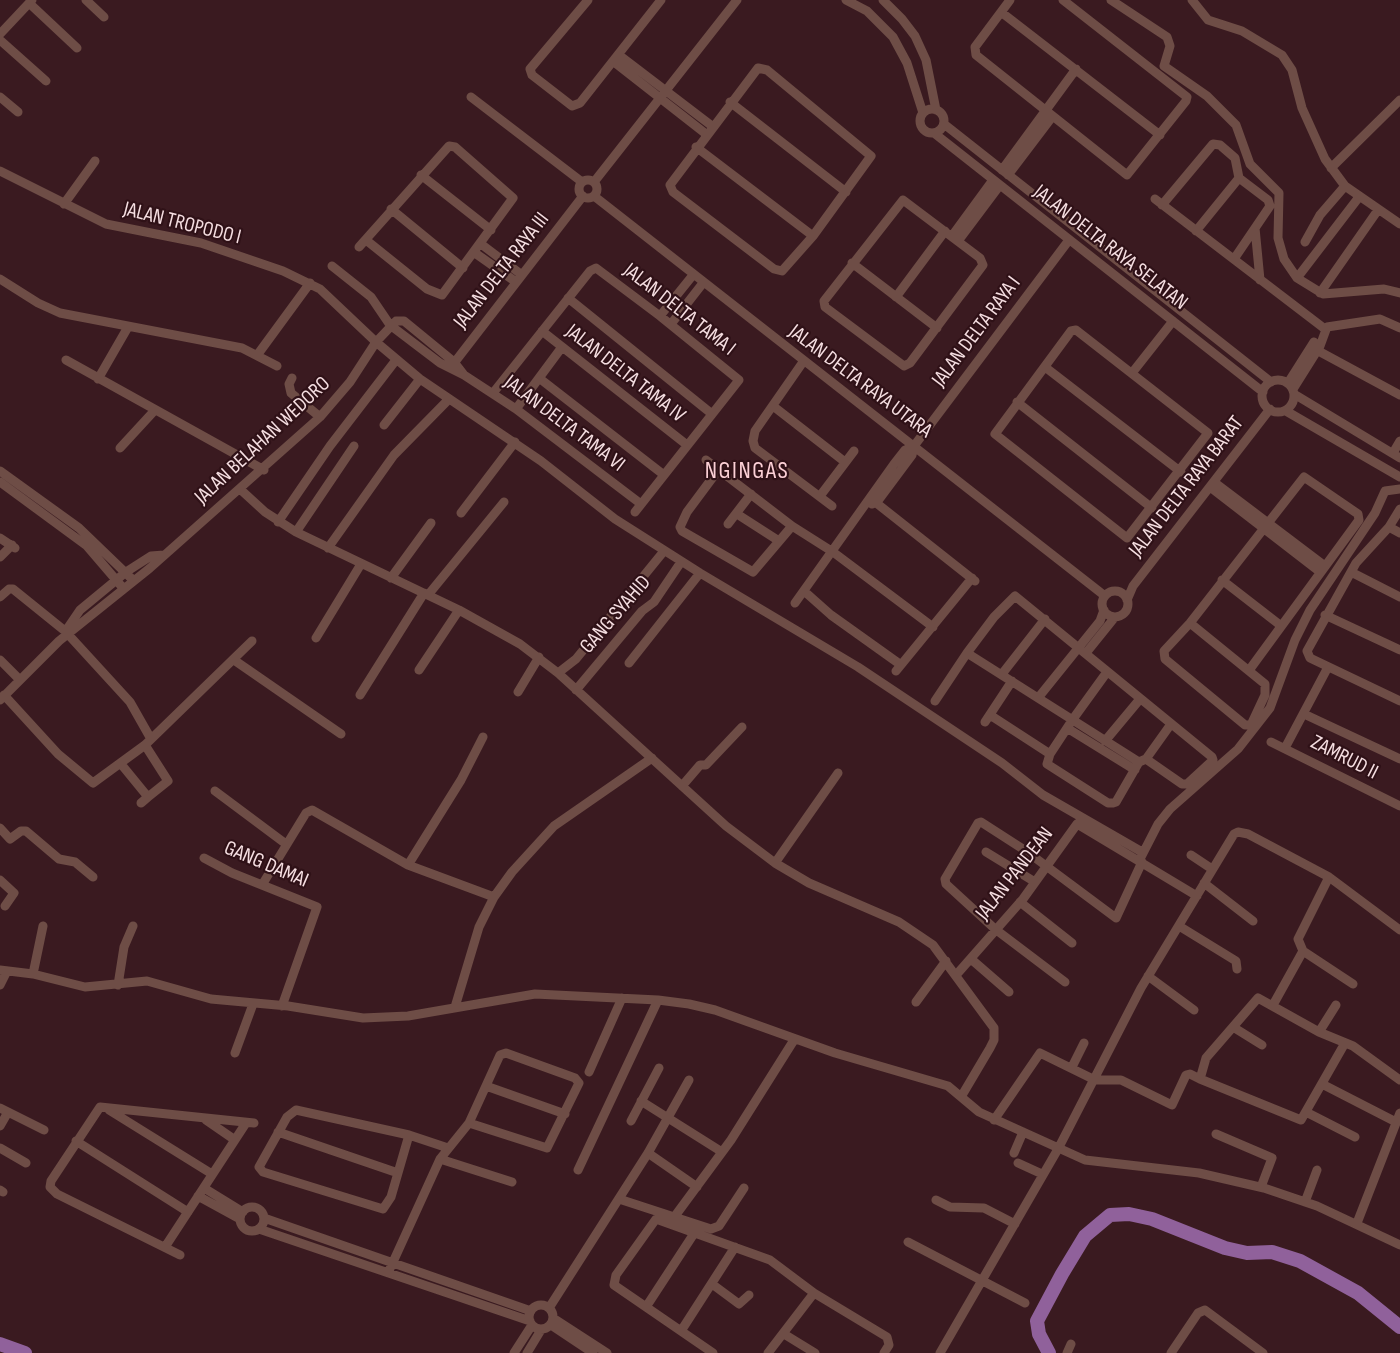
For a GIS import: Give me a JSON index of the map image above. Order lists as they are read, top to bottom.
{
  "streets": {
    "street": [
      "JALAN TROPODO I",
      "JALAN DELTA RAYA SELATAN",
      "JALAN DELTA RAYA III",
      "JALAN DELTA TAMA I",
      "JALAN DELTA RAYA I",
      "JALAN DELTA TAMA IV",
      "JALAN DELTA RAYA UTARA",
      "JALAN DELTA TAMA VI",
      "JALAN BELAHAN WEDORO",
      "JALAN DELTA RAYA BARAT",
      "GANG SYAHID",
      "ZAMRUD II",
      "GANG DAMAI",
      "JALAN PANDEAN"
    ]
  },
  "crossings": [
    ["JALAN TROPODO I", "JALAN BELAHAN WEDORO"],
    ["JALAN TROPODO I", "GANG SYAHID"],
    ["JALAN TROPODO I", "JALAN PANDEAN"],
    ["JALAN DELTA RAYA SELATAN", "JALAN DELTA RAYA I"],
    ["JALAN DELTA RAYA SELATAN", "JALAN DELTA RAYA BARAT"],
    ["JALAN DELTA RAYA III", "JALAN DELTA RAYA UTARA"],
    ["JALAN DELTA RAYA III", "JALAN DELTA TAMA VI"],
    ["JALAN DELTA RAYA I", "JALAN DELTA RAYA UTARA"],
    ["JALAN DELTA RAYA UTARA", "JALAN DELTA RAYA BARAT"],
    ["JALAN DELTA TAMA VI", "JALAN BELAHAN WEDORO"]
  ],
  "districts": ["NGINGAS"]
}
